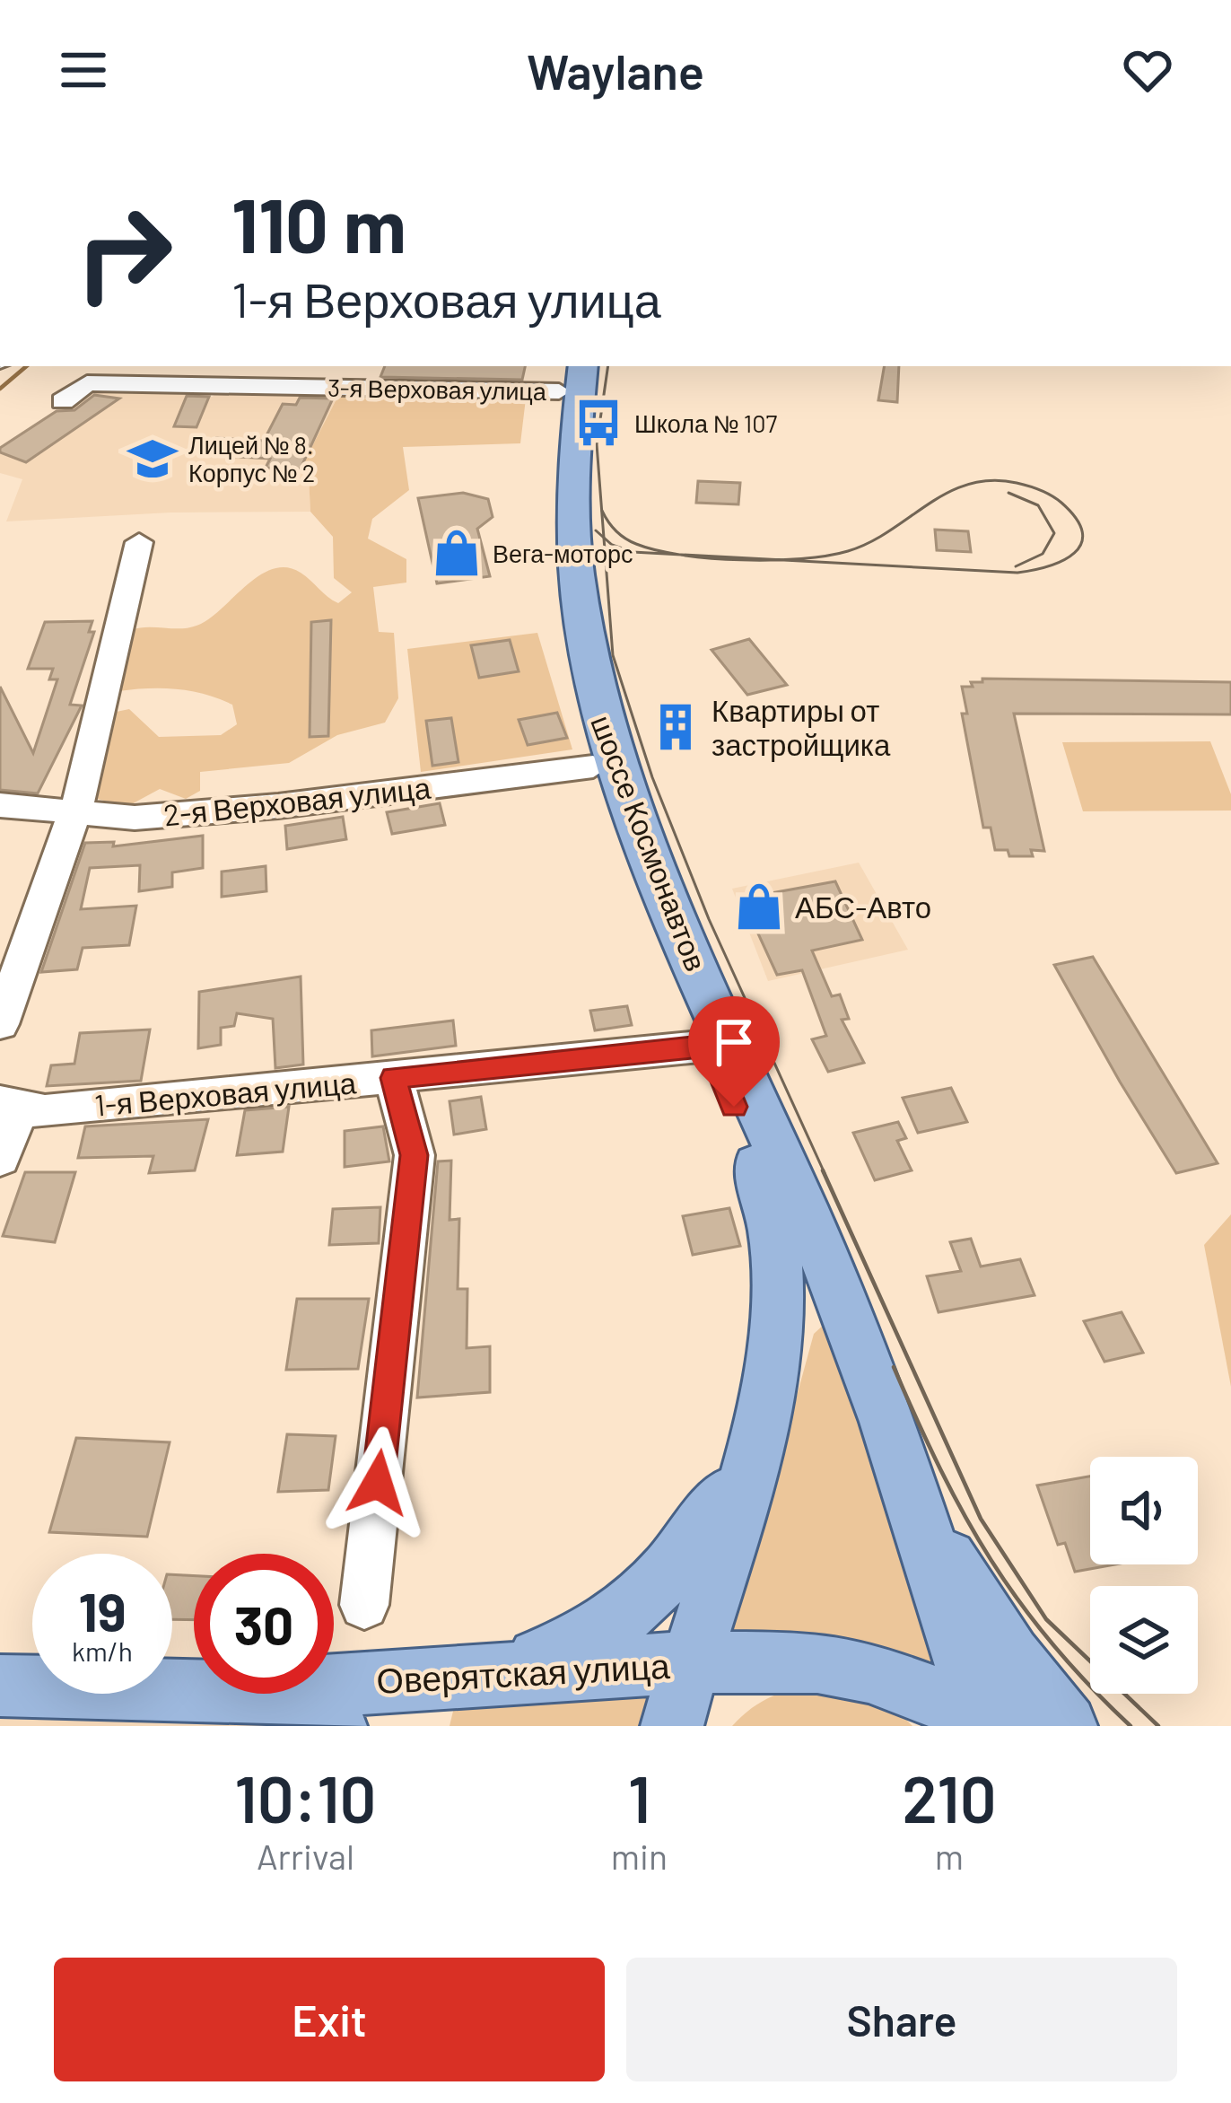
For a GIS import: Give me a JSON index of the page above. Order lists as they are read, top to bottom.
{
  "streets": {
    "main road": ["шоссе Космонавтов", "Оверятская улица"],
    "street": ["3-я Верховая улица", "2-я Верховая улица", "1-я Верховая улица"]
  },
  "crossings": [
    ["3-я Верховая улица", "шоссе Космонавтов"],
    ["2-я Верховая улица", "шоссе Космонавтов"],
    ["шоссе Космонавтов", "1-я Верховая улица"],
    ["шоссе Космонавтов", "Оверятская улица"]
  ],
  "places": {
    "bus stop": ["Школа № 107"],
    "school or university": ["Лицей № 8. Корпус № 2"],
    "shop": ["Вега-моторс", "АБС-Авто"],
    "building": ["Квартиры от застройщика"]
  },
  "page": {
    "header": "Waylane",
    "turn": ["110 m", "1-я Верховая улица"],
    "speed": "19 km/h",
    "limit": "30",
    "eta": [
      "10:10",
      "Arrival",
      "1",
      "min",
      "210",
      "m"
    ],
    "buttons": ["Exit", "Share"]
  }
}
